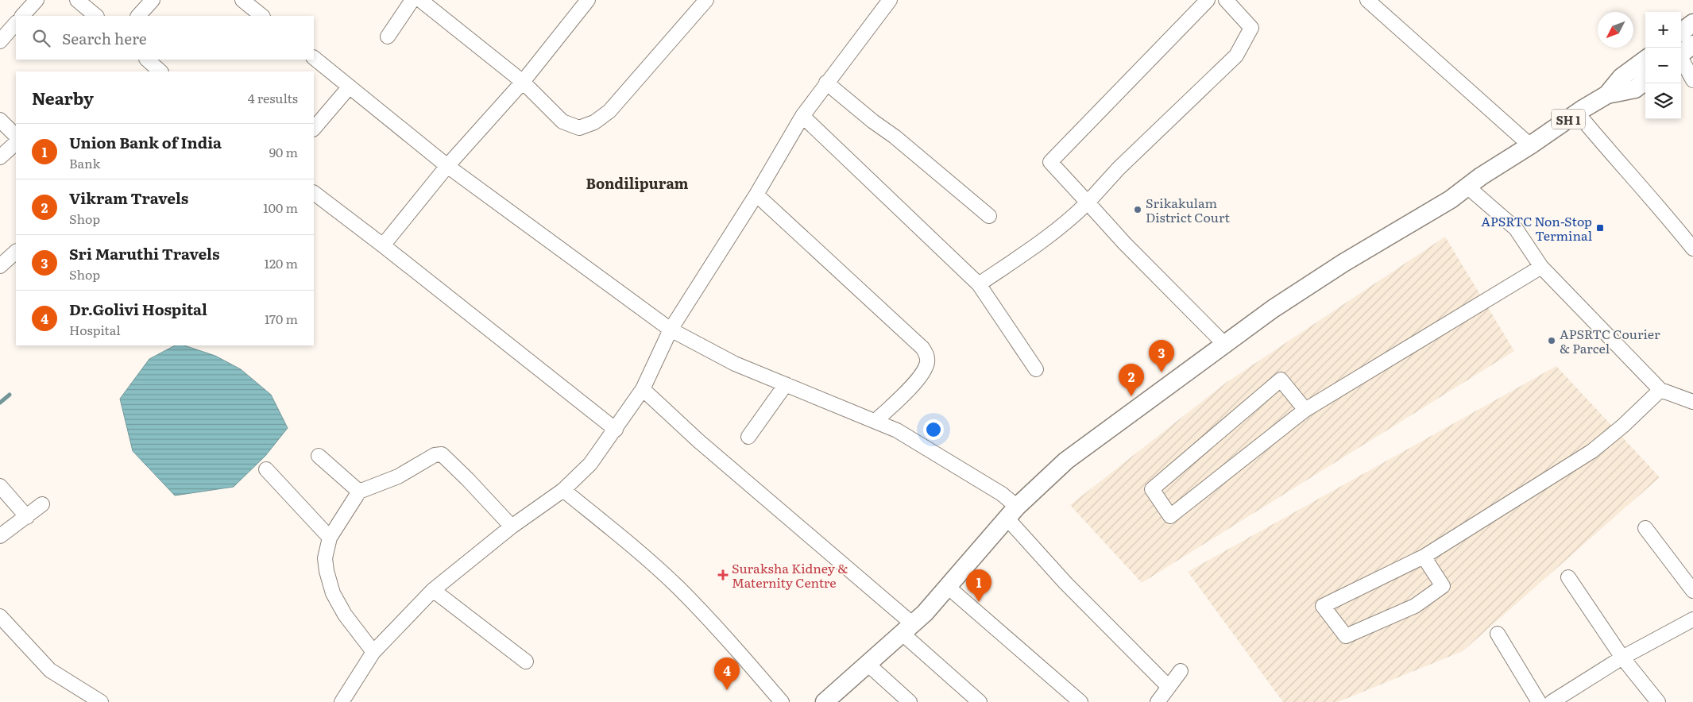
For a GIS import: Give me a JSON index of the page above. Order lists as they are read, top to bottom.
{
  "streets": {
    "main road": ["SH 1"]
  },
  "districts": ["Bondilipuram"],
  "places": {
    "other": ["Srikakulam District Court", "APSRTC Courier & Parcel"],
    "transit": ["APSRTC Non-Stop Terminal"],
    "health": ["Suraksha Kidney & Maternity Centre"]
  },
  "north": "bottom left",
  "page": {
    "map_buttons": ["+", "−"],
    "search": "Search here",
    "heading": ["Nearby", "4 results"],
    "list": [
      {
        "mark": "1",
        "name": "Union Bank of India",
        "note": "Bank",
        "value": "90 m"
      },
      {
        "mark": "2",
        "name": "Vikram Travels",
        "note": "Shop",
        "value": "100 m"
      },
      {
        "mark": "3",
        "name": "Sri Maruthi Travels",
        "note": "Shop",
        "value": "120 m"
      },
      {
        "mark": "4",
        "name": "Dr.Golivi Hospital",
        "note": "Hospital",
        "value": "170 m"
      }
    ],
    "pins": [
      "3",
      "2",
      "1",
      "4"
    ]
  }
}
